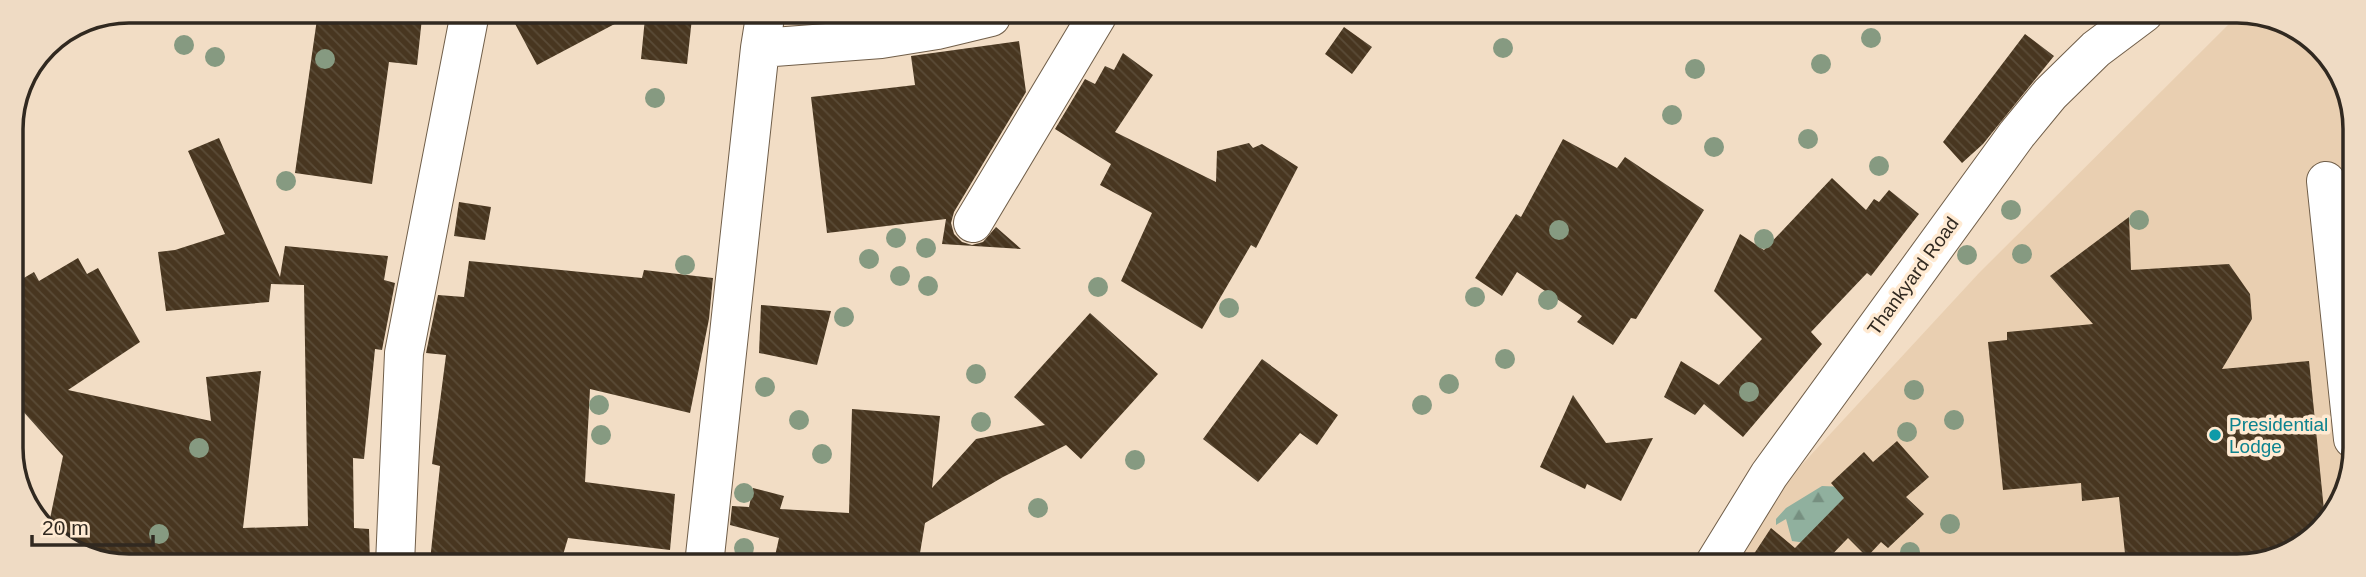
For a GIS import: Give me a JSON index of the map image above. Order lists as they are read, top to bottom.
{
  "streets": {
    "street": ["Thankyard Road"]
  },
  "places": ["Presidential Lodge"],
  "scale_bar": "20 m"
}
